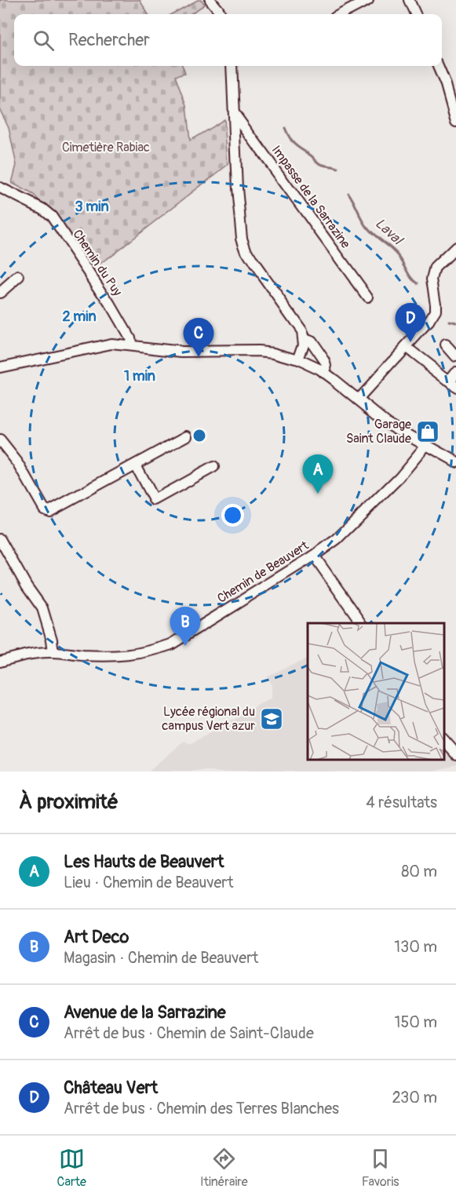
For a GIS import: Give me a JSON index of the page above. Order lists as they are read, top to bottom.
{
  "streets": {
    "street": ["Impasse de la Sarrazine", "Chemin du Puy", "Chemin de Beauvert"]
  },
  "water": ["Laval"],
  "parks": ["Cimetière Rabiac"],
  "places": {
    "shop": ["Garage Saint Claude"],
    "school or university": ["Lycée régional du campus Vert azur"]
  },
  "page": {
    "search": "Rechercher",
    "pins": [
      "D",
      "C",
      "A",
      "B"
    ],
    "heading": ["À proximité", "4 résultats"],
    "list": [
      {
        "mark": "A",
        "name": "Les Hauts de Beauvert",
        "note": "Lieu · Chemin de Beauvert",
        "value": "80 m"
      },
      {
        "mark": "B",
        "name": "Art Deco",
        "note": "Magasin · Chemin de Beauvert",
        "value": "130 m"
      },
      {
        "mark": "C",
        "name": "Avenue de la Sarrazine",
        "note": "Arrêt de bus · Chemin de Saint-Claude",
        "value": "150 m"
      },
      {
        "mark": "D",
        "name": "Château Vert",
        "note": "Arrêt de bus · Chemin des Terres Blanches",
        "value": "230 m"
      }
    ],
    "nav": ["Carte", "Itinéraire", "Favoris"]
  },
  "rings": ["3 min", "2 min", "1 min"]
}
